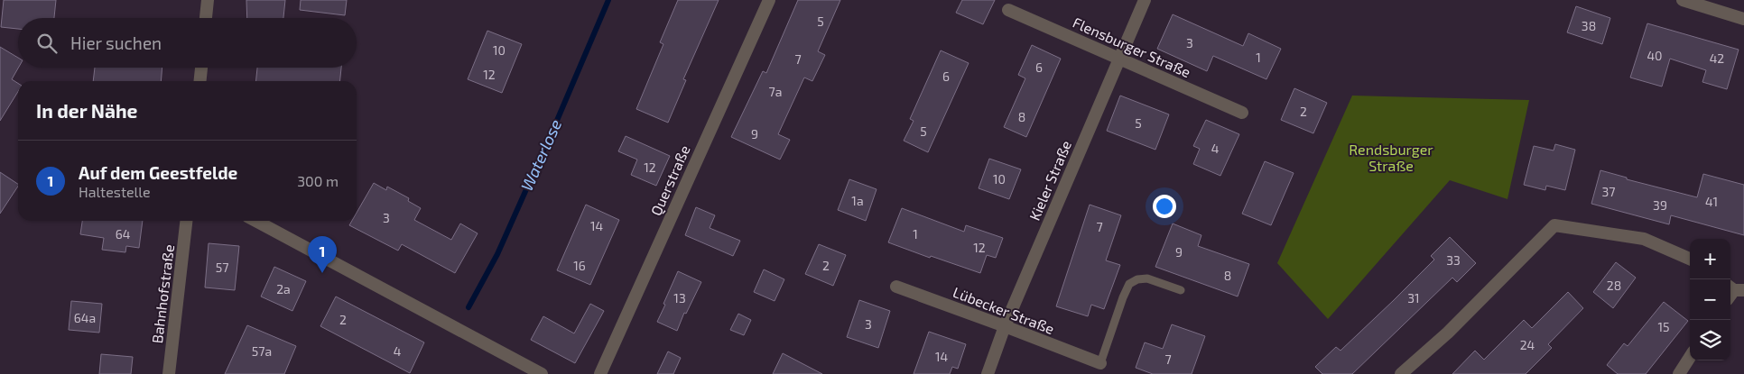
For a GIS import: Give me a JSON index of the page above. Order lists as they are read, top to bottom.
{
  "streets": {
    "street": [
      "Flensburger Straße",
      "Querstraße",
      "Kieler Straße",
      "Bahnhofstraße",
      "Lübecker Straße"
    ]
  },
  "crossings": [
    ["Flensburger Straße", "Kieler Straße"],
    ["Kieler Straße", "Lübecker Straße"]
  ],
  "water": ["Waterlose"],
  "parks": ["Rendsburger Straße"],
  "house_numbers": [
    "5",
    "38",
    "3",
    "10",
    "40",
    "1",
    "42",
    "7",
    "6",
    "12",
    "6",
    "7a",
    "2",
    "8",
    "5",
    "5",
    "9",
    "4",
    "12",
    "10",
    "37",
    "1a",
    "41",
    "39",
    "3",
    "14",
    "7",
    "64",
    "1",
    "12",
    "9",
    "33",
    "16",
    "2",
    "57",
    "8",
    "28",
    "2a",
    "13",
    "31",
    "64a",
    "2",
    "3",
    "15",
    "24",
    "57a",
    "4",
    "14",
    "7"
  ],
  "page": {
    "search": "Hier suchen",
    "heading": "In der Nähe",
    "list": [
      {
        "mark": "1",
        "name": "Auf dem Geestfelde",
        "note": "Haltestelle",
        "value": "300 m"
      }
    ],
    "pins": "1",
    "map_buttons": ["+", "−"]
  }
}
